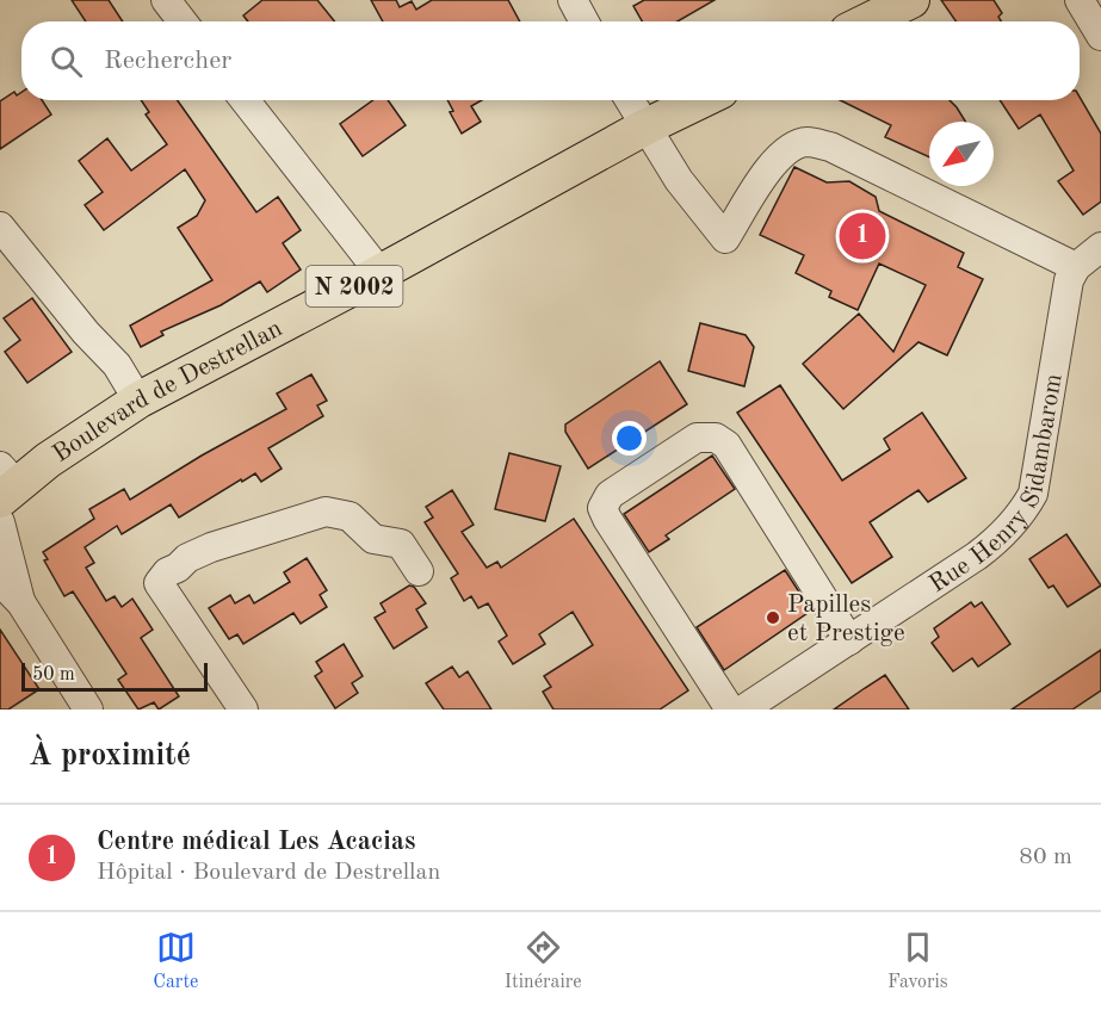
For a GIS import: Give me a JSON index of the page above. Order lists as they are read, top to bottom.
{
  "streets": {
    "main road": ["N 2002", "Boulevard de Destrellan"],
    "street": ["Rue Henry Sidambarom"]
  },
  "places": ["Papilles et Prestige"],
  "scale_bar": "50 m",
  "north": "bottom left",
  "page": {
    "search": "Rechercher",
    "pins": "1",
    "scale": "50 m",
    "heading": "À proximité",
    "list": [
      {
        "mark": "1",
        "name": "Centre médical Les Acacias",
        "note": "Hôpital · Boulevard de Destrellan",
        "value": "80 m"
      }
    ],
    "nav": ["Carte", "Itinéraire", "Favoris"]
  }
}
